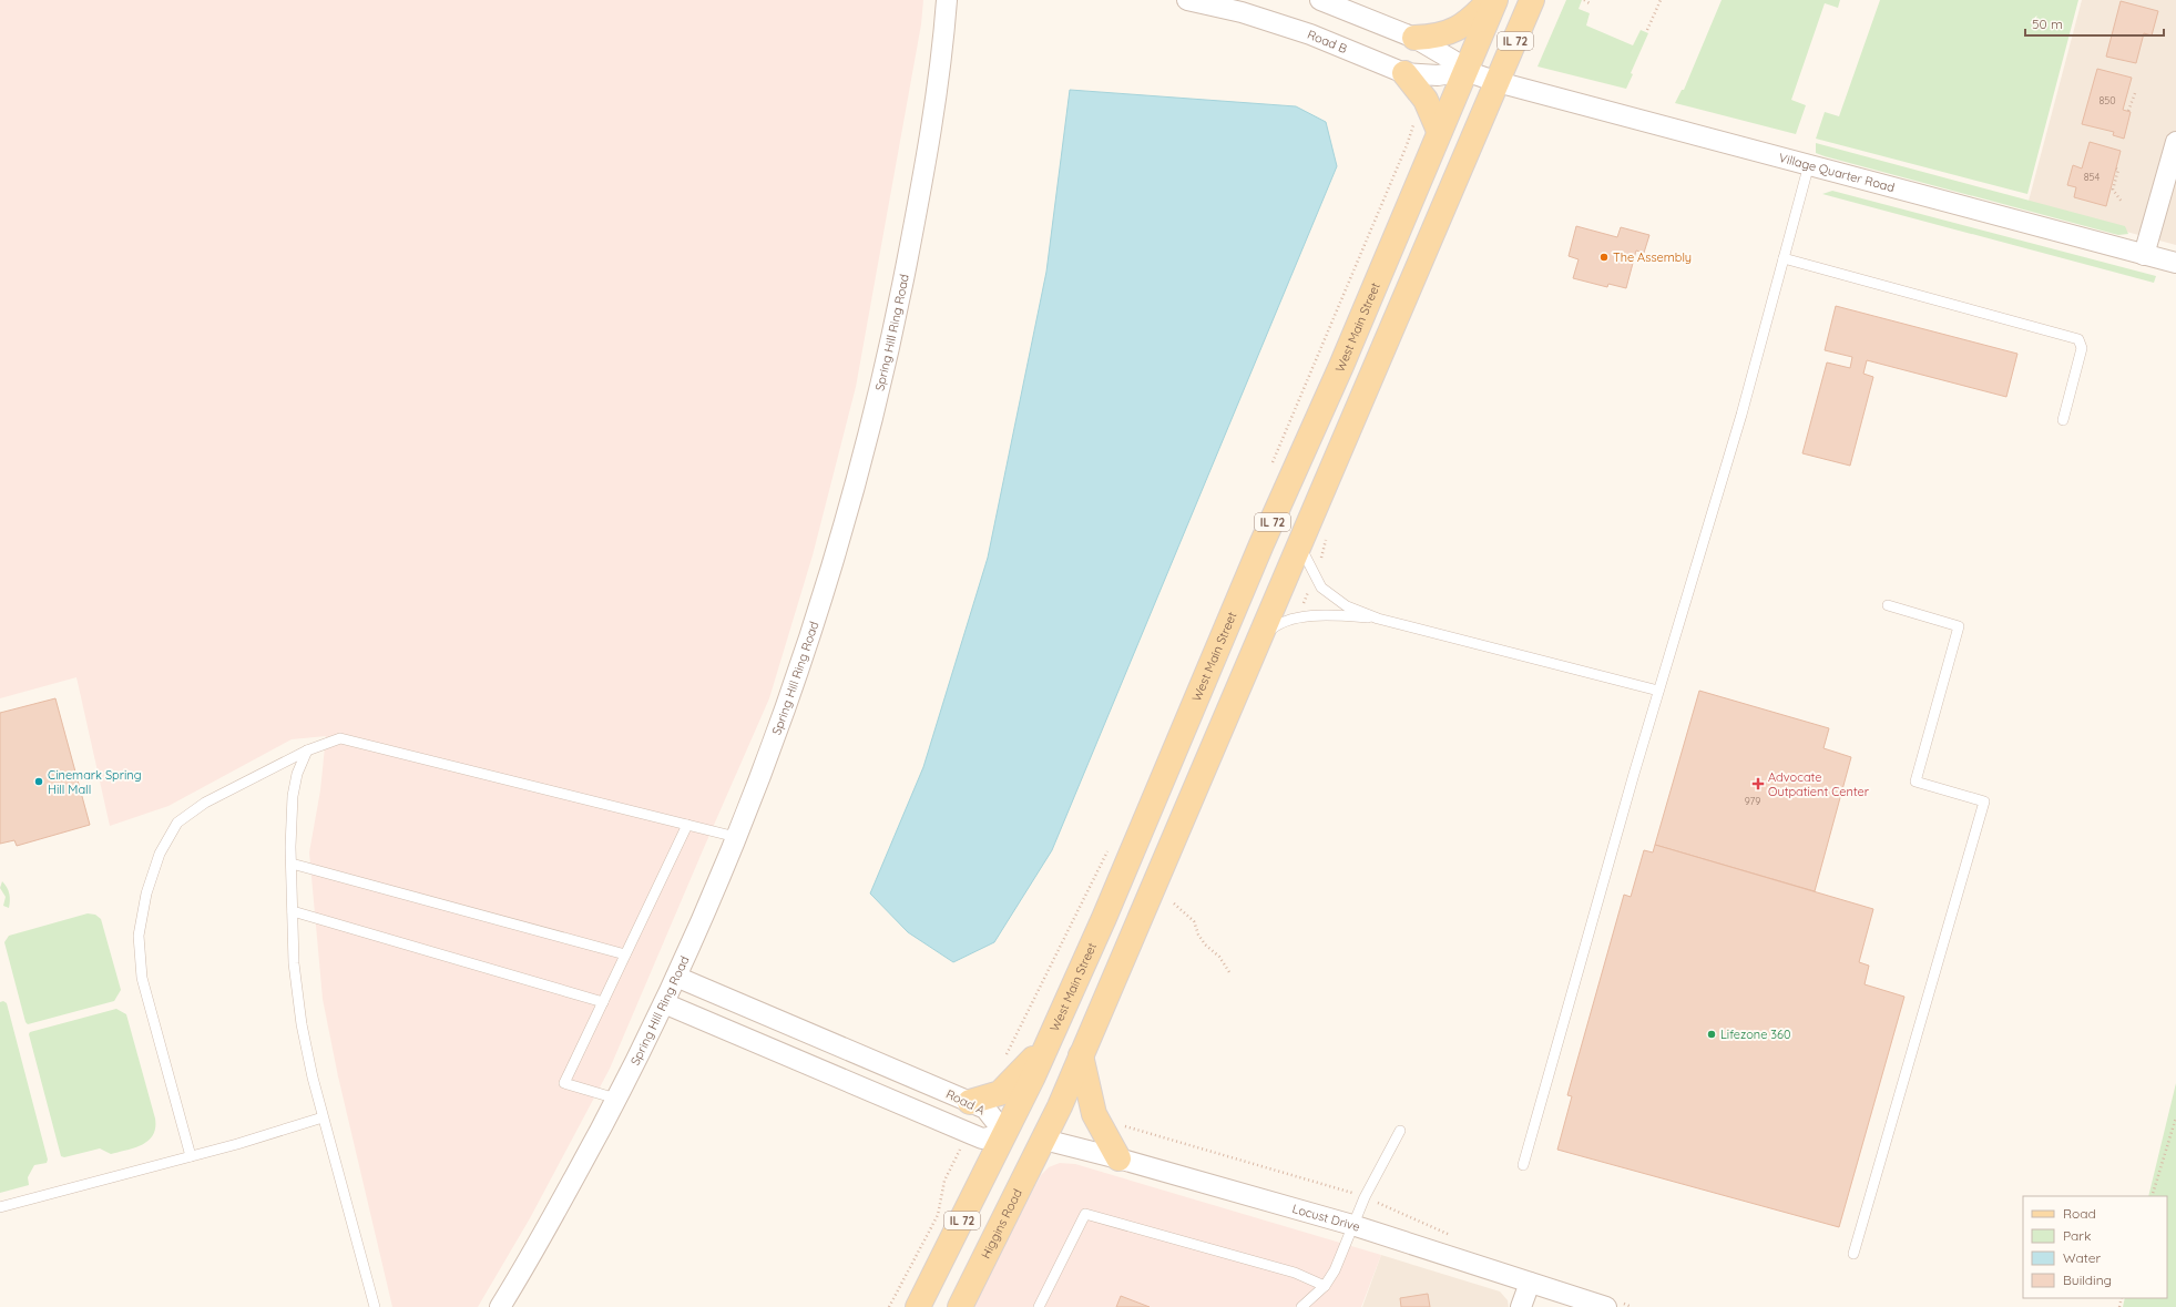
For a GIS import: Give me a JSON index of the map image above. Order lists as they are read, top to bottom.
{
  "streets": {
    "main road": ["IL 72", "West Main Street", "Higgins Road"],
    "street": [
      "Road B",
      "Village Quarter Road",
      "Spring Hill Ring Road",
      "Road A",
      "Locust Drive"
    ]
  },
  "crossings": [
    ["IL 72", "Road B"],
    ["IL 72", "Village Quarter Road"],
    ["IL 72", "Locust Drive"],
    ["IL 72", "Higgins Road"],
    ["Road B", "Village Quarter Road"],
    ["Road B", "West Main Street"],
    ["West Main Street", "Road A"],
    ["Spring Hill Ring Road", "Road A"],
    ["Locust Drive", "Higgins Road"]
  ],
  "places": {
    "other": ["The Assembly", "Cinemark Spring Hill Mall", "Lifezone 360"],
    "health": ["Advocate Outpatient Center"]
  },
  "house_numbers": ["850", "854", "979"],
  "legend": [
    "Road",
    "Park",
    "Water",
    "Building"
  ],
  "scale_bar": "50 m"
}
